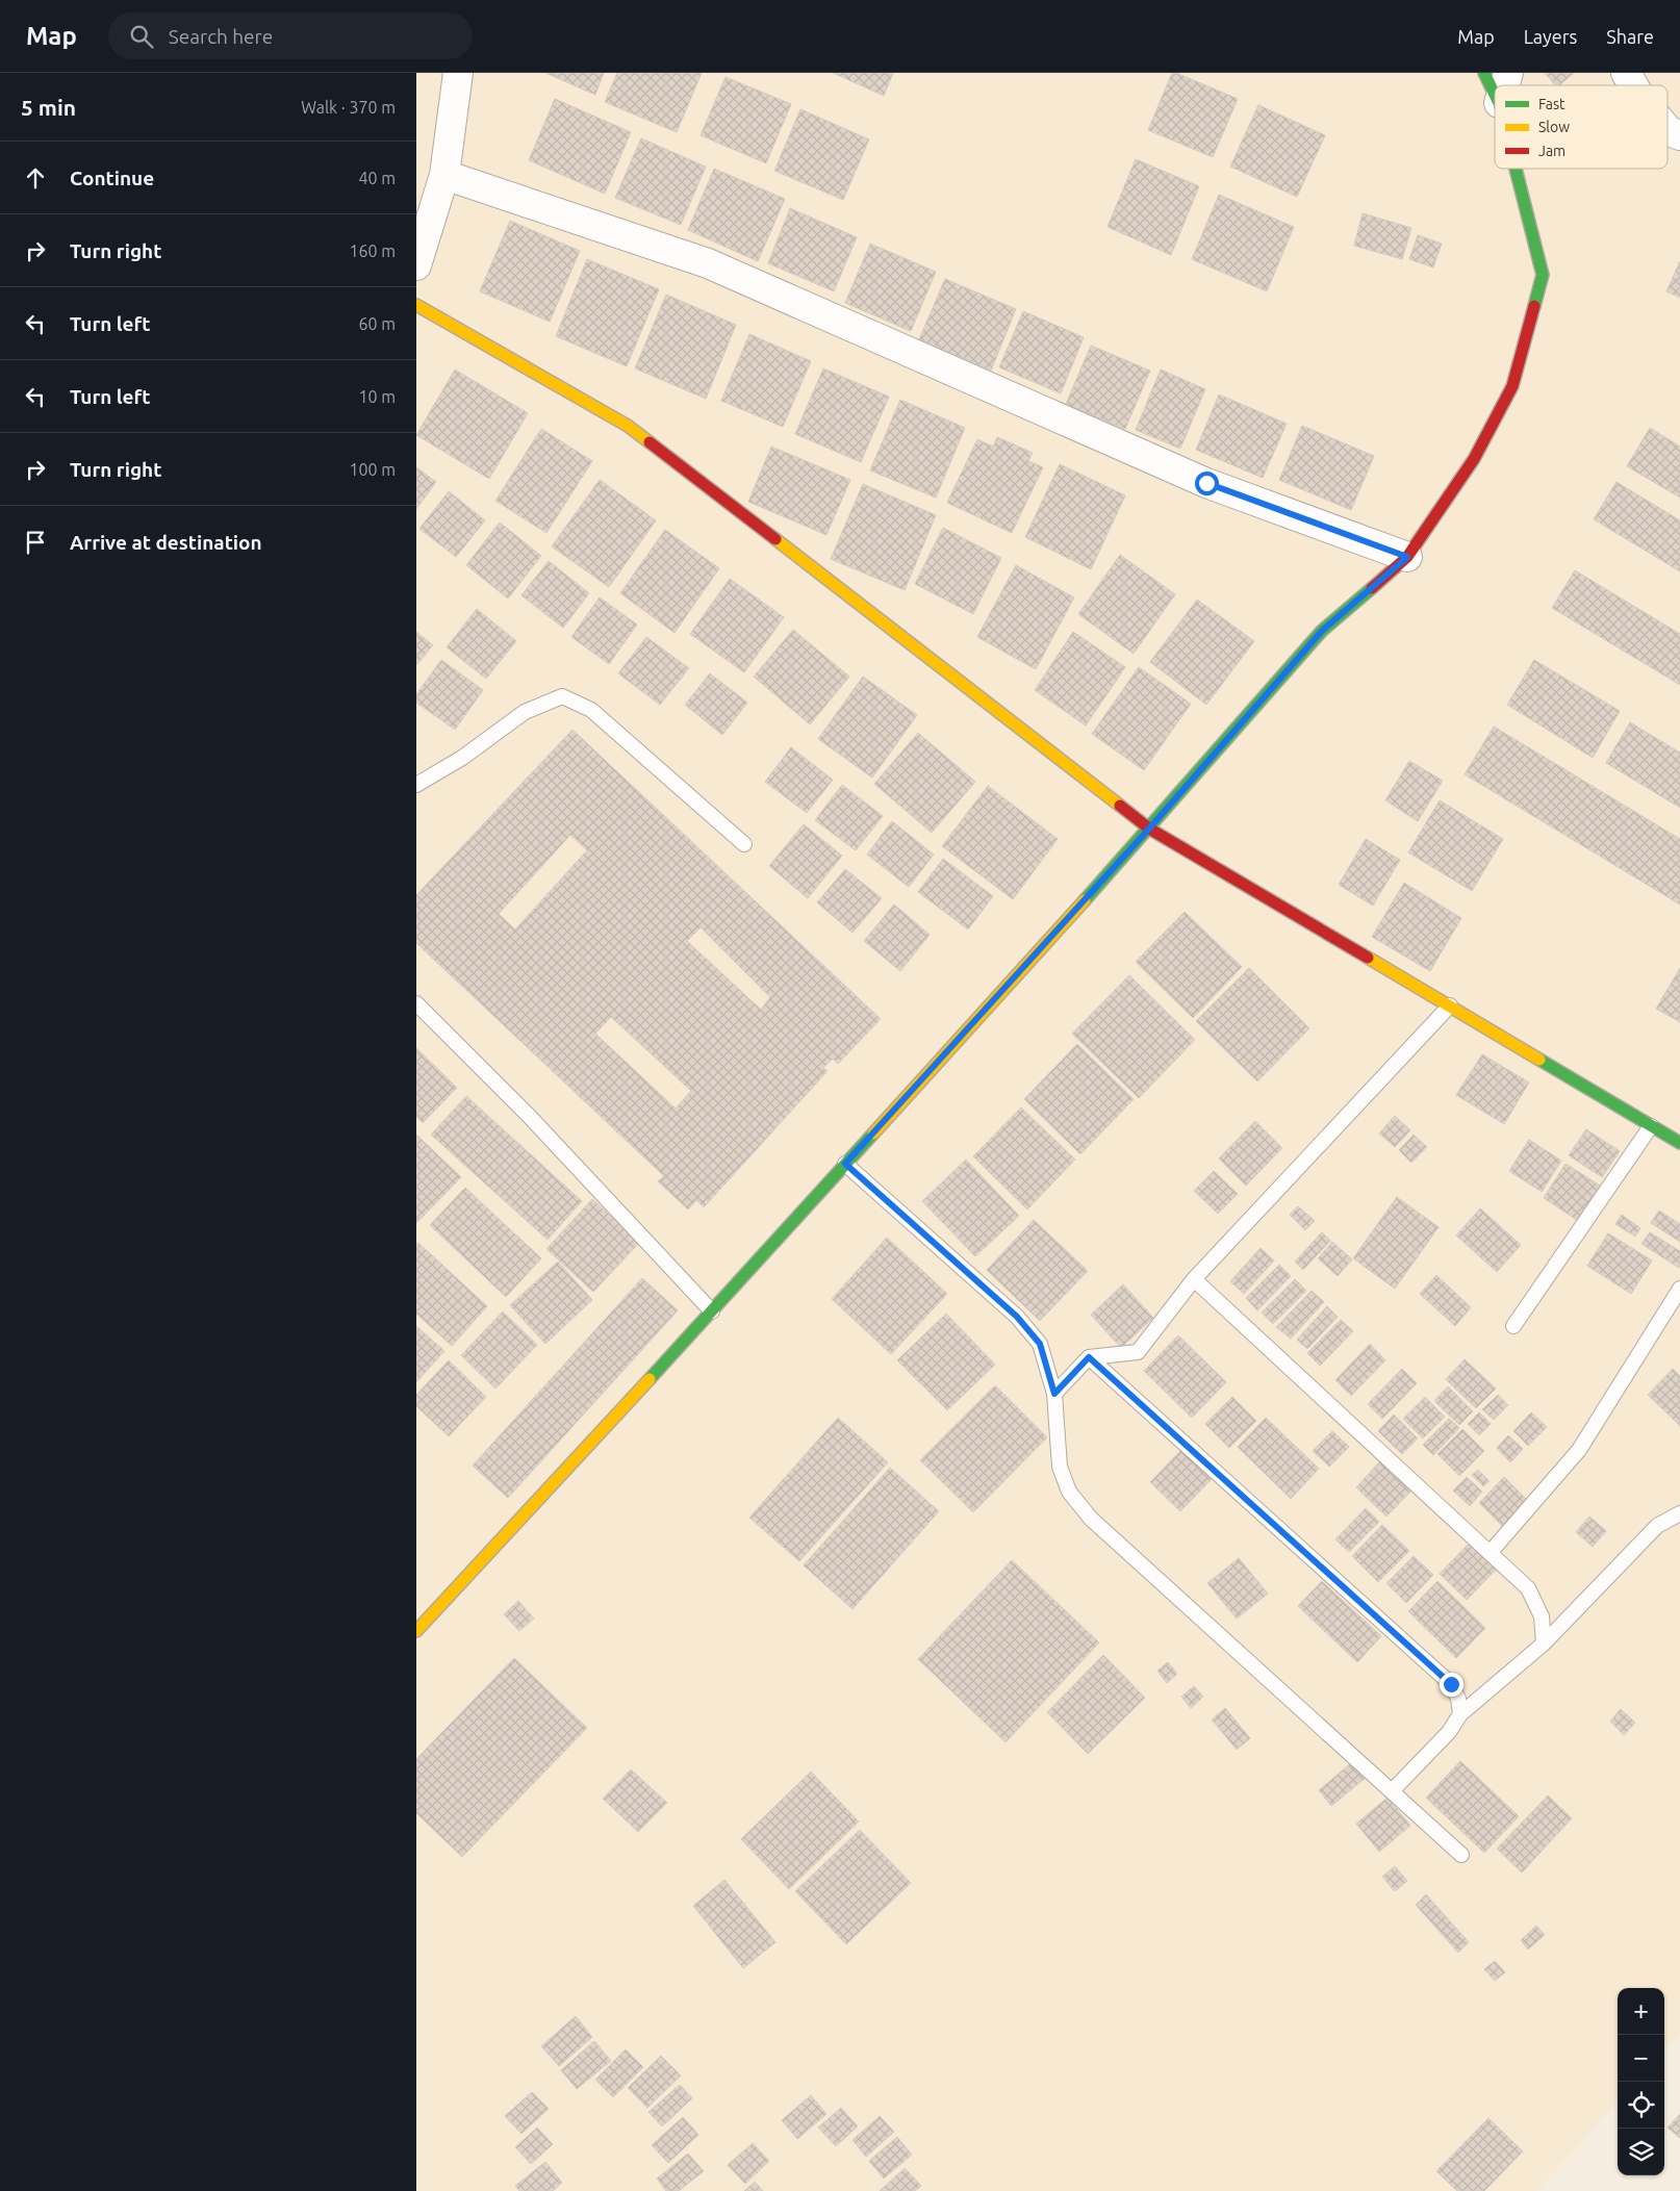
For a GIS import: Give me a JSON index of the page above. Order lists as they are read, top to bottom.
{
  "legend": ["Fast", "Slow", "Jam"],
  "page": {
    "header": "Map",
    "search": "Search here",
    "nav": ["Map", "Layers", "Share"],
    "heading": ["5 min", "Walk · 370 m"],
    "list": [
      ["Continue", "40 m"],
      ["Turn right", "160 m"],
      ["Turn left", "60 m"],
      ["Turn left", "10 m"],
      ["Turn right", "100 m"],
      "Arrive at destination"
    ],
    "map_buttons": ["+", "−"]
  }
}
